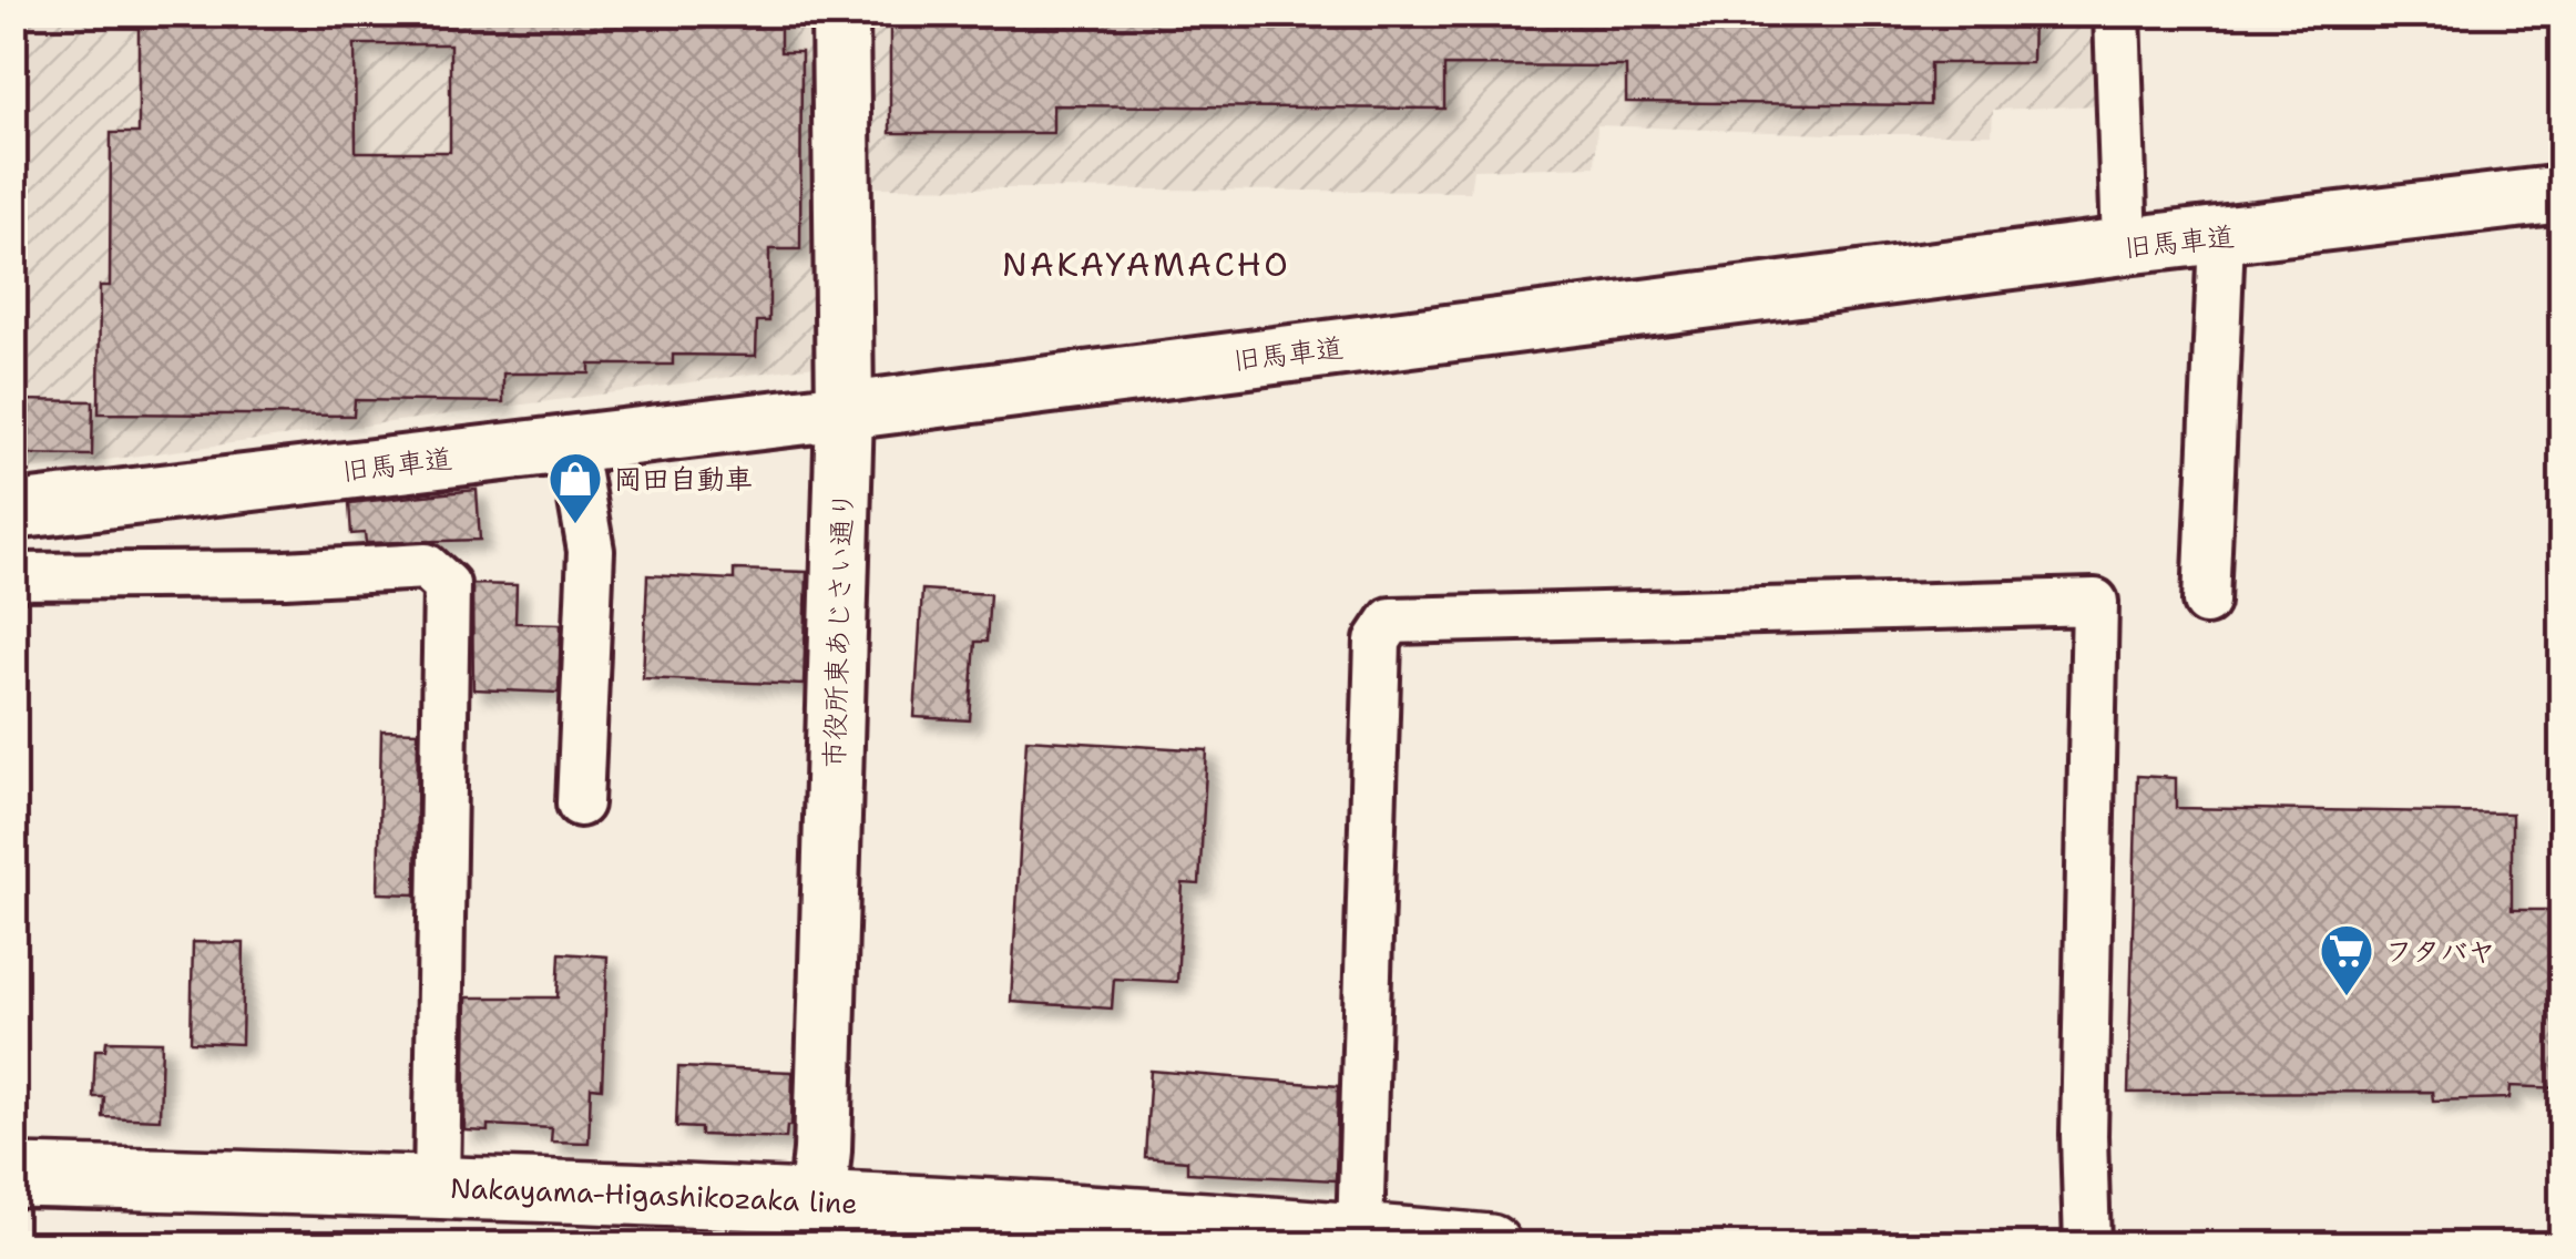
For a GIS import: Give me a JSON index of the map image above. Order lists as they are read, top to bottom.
{
  "streets": {
    "main road": ["Nakayama-Higashikozaka line"],
    "street": ["旧馬車道", "市役所東あじさい通り"]
  },
  "crossings": [
    ["旧馬車道", "市役所東あじさい通り"],
    ["市役所東あじさい通り", "Nakayama-Higashikozaka line"]
  ],
  "districts": ["NAKAYAMACHO"],
  "places": {
    "shop": ["岡田自動車"],
    "supermarket": ["フタバヤ"]
  }
}
